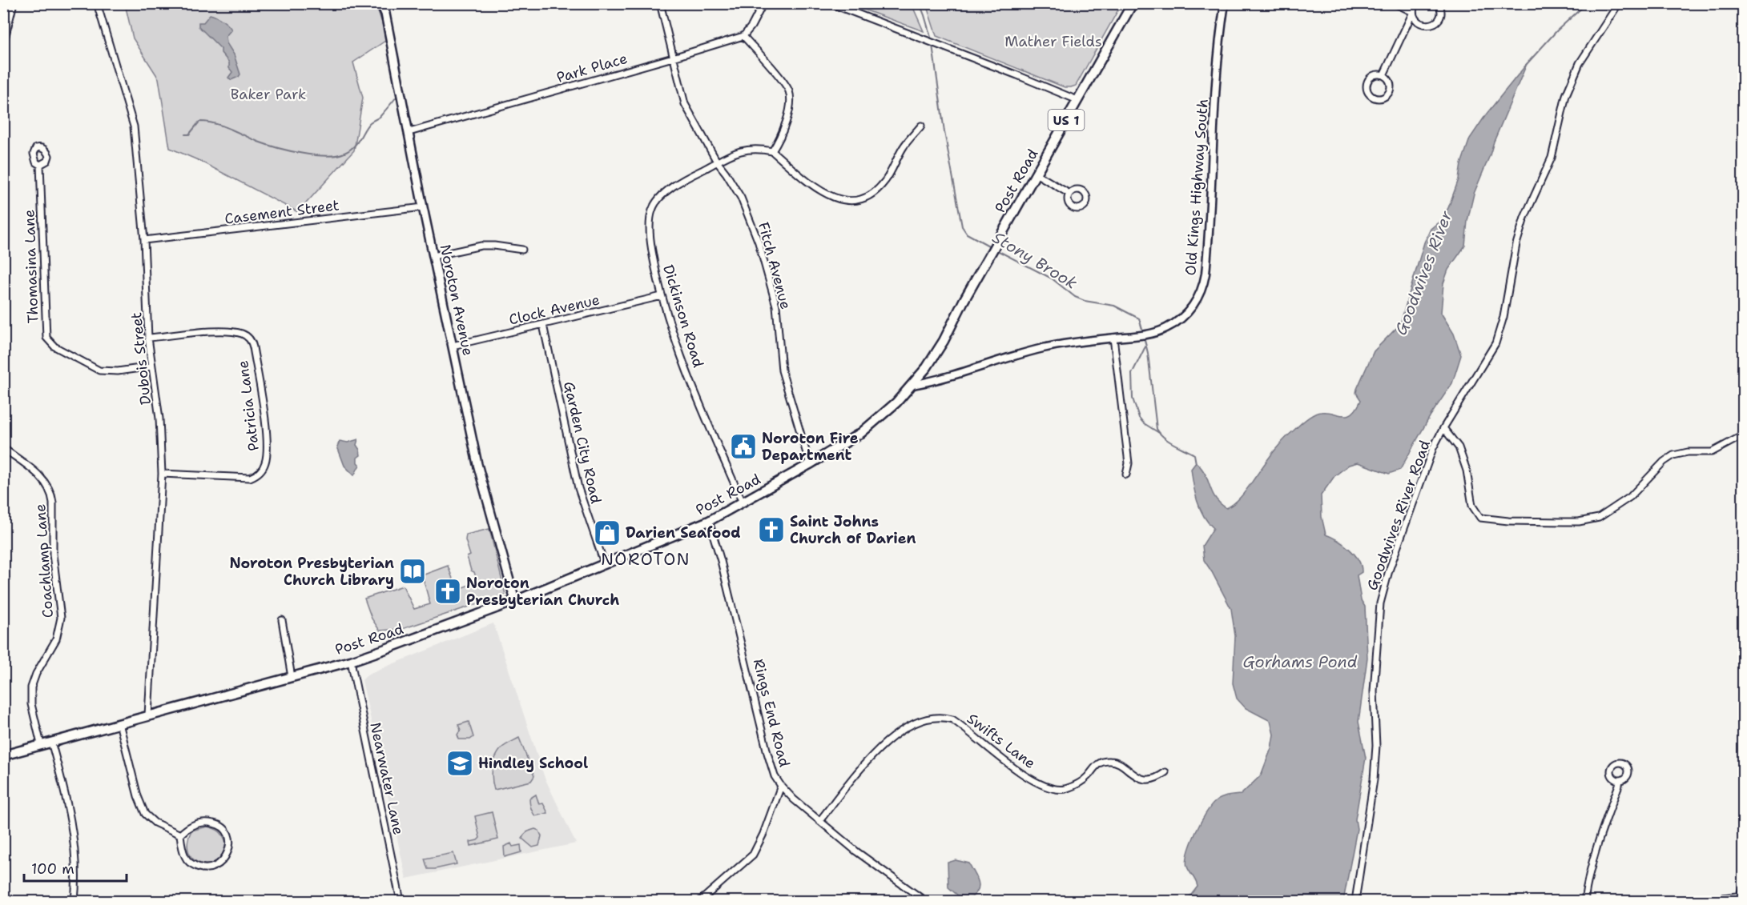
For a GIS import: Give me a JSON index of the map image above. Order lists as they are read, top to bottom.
{
  "streets": {
    "main road": ["US 1", "Post Road", "Noroton Avenue"],
    "street": [
      "Park Place",
      "Old Kings Highway South",
      "Casement Street",
      "Fitch Avenue",
      "Thomasina Lane",
      "Clock Avenue",
      "Dickinson Road",
      "Dubois Street",
      "Patricia Lane",
      "Garden City Road",
      "Goodwives River Road",
      "Coachlamp Lane",
      "Rings End Road",
      "Swifts Lane",
      "Nearwater Lane"
    ]
  },
  "crossings": [
    ["Park Place", "Fitch Avenue"],
    ["Park Place", "Noroton Avenue"],
    ["Post Road", "Old Kings Highway South"],
    ["Post Road", "Fitch Avenue"],
    ["Post Road", "Noroton Avenue"],
    ["Post Road", "Dickinson Road"],
    ["Post Road", "Dubois Street"],
    ["Post Road", "Garden City Road"],
    ["Post Road", "Coachlamp Lane"],
    ["Post Road", "Rings End Road"],
    ["Post Road", "Nearwater Lane"],
    ["Casement Street", "Noroton Avenue"],
    ["Casement Street", "Dubois Street"],
    ["Fitch Avenue", "Dickinson Road"],
    ["Thomasina Lane", "Dubois Street"],
    ["Noroton Avenue", "Clock Avenue"],
    ["Clock Avenue", "Dickinson Road"],
    ["Clock Avenue", "Garden City Road"],
    ["Dubois Street", "Patricia Lane"],
    ["Rings End Road", "Swifts Lane"]
  ],
  "districts": ["NOROTON"],
  "water": ["Stony Brook", "Goodwives River", "Gorhams Pond"],
  "parks": ["Mather Fields", "Baker Park"],
  "places": {
    "public building": ["Noroton Fire Department"],
    "church": ["Saint Johns Church of Darien", "Noroton Presbyterian Church"],
    "shop": ["Darien Seafood"],
    "library": ["Noroton Presbyterian Church Library"],
    "school or university": ["Hindley School"]
  },
  "scale_bar": "100 m"
}
